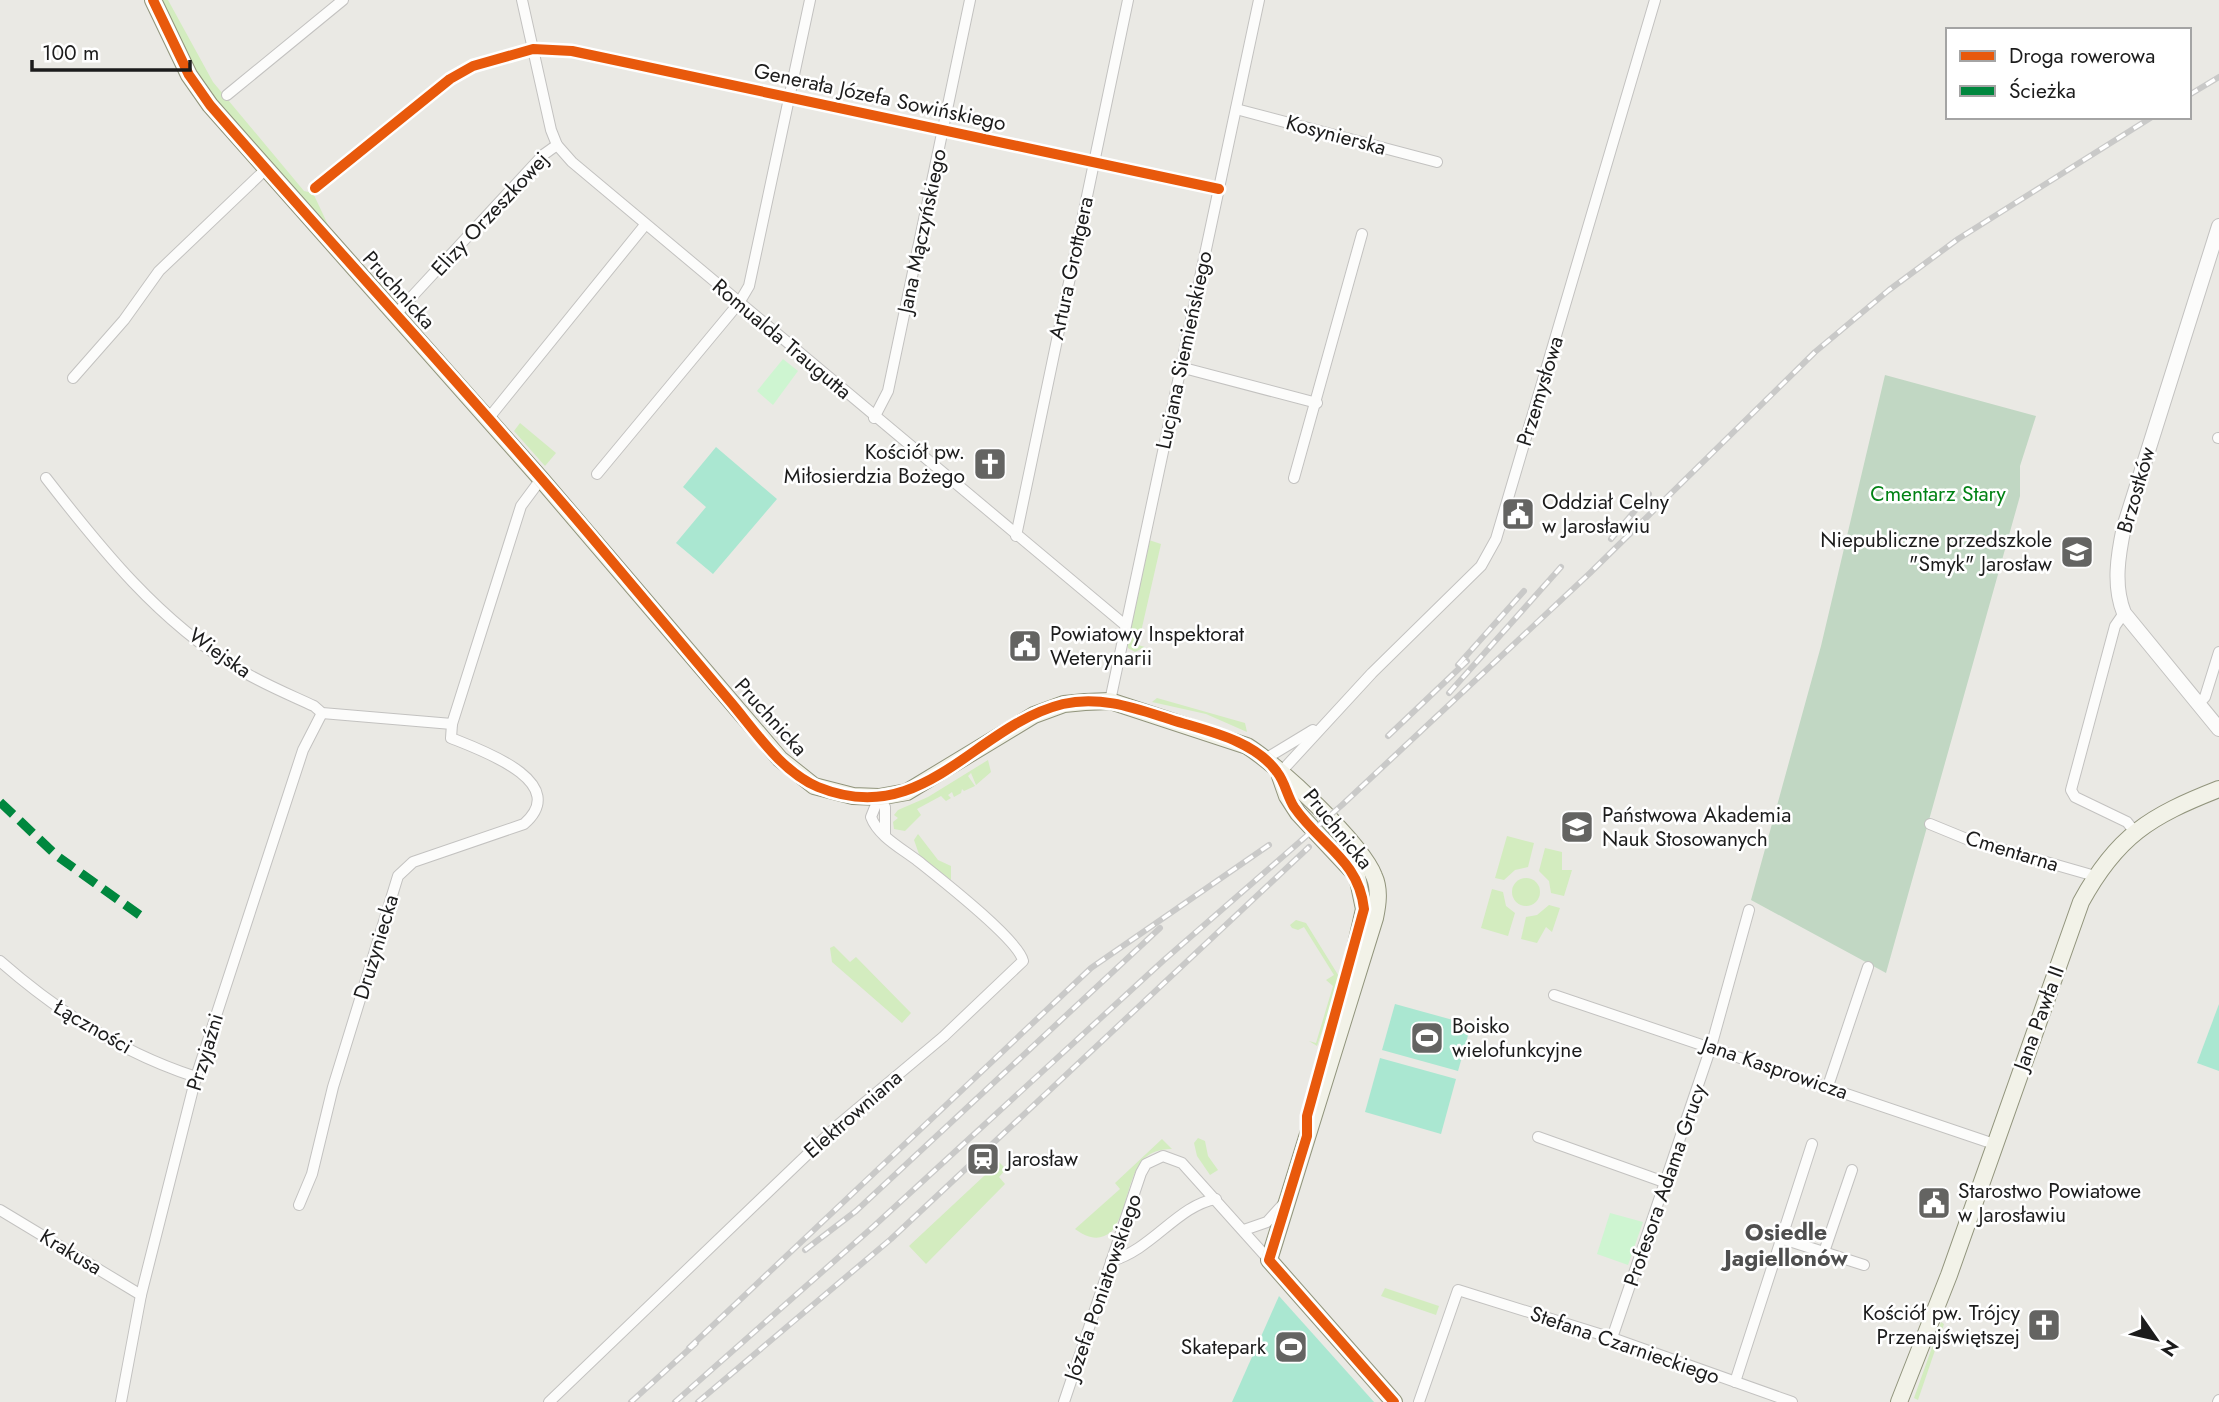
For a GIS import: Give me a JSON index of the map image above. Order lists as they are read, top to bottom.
{
  "streets": {
    "main road": ["Pruchnicka", "Jana Pawła II"],
    "street": [
      "Generała Józefa Sowińskiego",
      "Kosynierska",
      "Elizy Orzeszkowej",
      "Jana Mączyńskiego",
      "Artura Grottgera",
      "Romualda Traugutta",
      "Lucjana Siemieńskiego",
      "Przemysłowa",
      "Brzostków",
      "Wiejska",
      "Cmentarna",
      "Drużyniecka",
      "Łączności",
      "Przyjaźni",
      "Jana Kasprowicza",
      "Elektrowniana",
      "Profesora Adama Grucy",
      "Krakusa",
      "Józefa Poniatowskiego",
      "Stefana Czarnieckiego"
    ]
  },
  "crossings": [
    ["Generała Józefa Sowińskiego", "Jana Mączyńskiego"],
    ["Generała Józefa Sowińskiego", "Artura Grottgera"],
    ["Generała Józefa Sowińskiego", "Lucjana Siemieńskiego"],
    ["Kosynierska", "Lucjana Siemieńskiego"],
    ["Elizy Orzeszkowej", "Pruchnicka"],
    ["Elizy Orzeszkowej", "Romualda Traugutta"],
    ["Jana Mączyńskiego", "Romualda Traugutta"],
    ["Artura Grottgera", "Romualda Traugutta"],
    ["Pruchnicka", "Lucjana Siemieńskiego"],
    ["Pruchnicka", "Elektrowniana"],
    ["Romualda Traugutta", "Lucjana Siemieńskiego"],
    ["Wiejska", "Drużyniecka"],
    ["Wiejska", "Przyjaźni"],
    ["Cmentarna", "Jana Pawła II"],
    ["Jana Pawła II", "Jana Kasprowicza"],
    ["Łączności", "Przyjaźni"],
    ["Przyjaźni", "Krakusa"],
    ["Jana Kasprowicza", "Profesora Adama Grucy"],
    ["Profesora Adama Grucy", "Stefana Czarnieckiego"]
  ],
  "districts": ["Osiedle Jagiellonów"],
  "parks": ["Cmentarz Stary"],
  "places": {
    "church": ["Kościół pw. Miłosierdzia Bożego", "Kościół pw. Trójcy Przenajświętszej"],
    "public building": ["Oddział Celny w Jarosławiu", "Powiatowy Inspektorat Weterynarii", "Starostwo Powiatowe w Jarosławiu"],
    "school or university": ["Niepubliczne przedszkole \"Smyk\" Jarosław", "Państwowa Akademia Nauk Stosowanych"],
    "sports": ["Boisko wielofunkcyjne", "Skatepark"],
    "station": ["Jarosław"]
  },
  "legend": ["Droga rowerowa", "Ścieżka"],
  "scale_bar": "100 m",
  "north": "bottom right"
}
